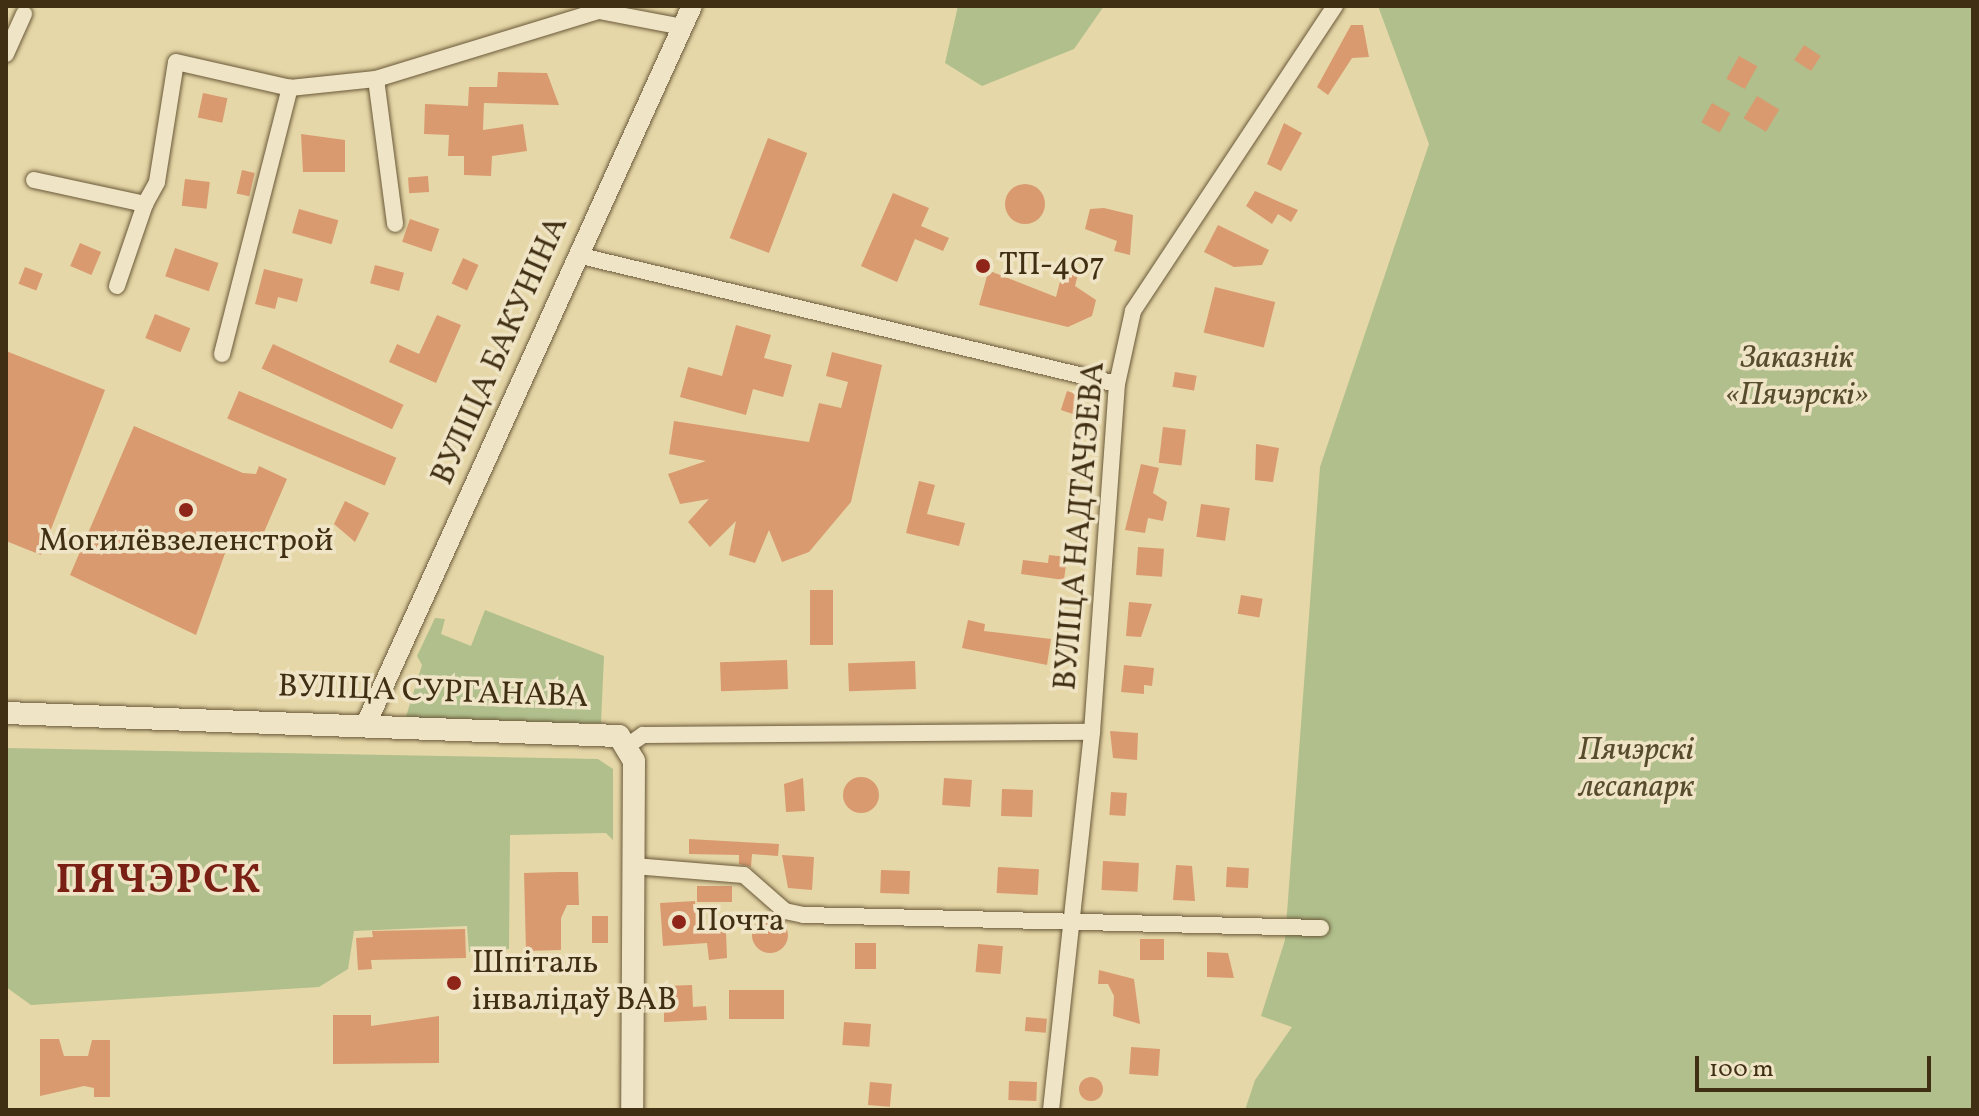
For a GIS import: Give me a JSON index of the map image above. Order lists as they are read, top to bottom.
{
  "streets": {
    "main road": ["ВУЛІЦА СУРГАНАВА"],
    "street": ["ВУЛІЦА БАКУНІНА", "ВУЛІЦА НАДТАЧЭЕВА"]
  },
  "crossings": [
    ["ВУЛІЦА БАКУНІНА", "ВУЛІЦА СУРГАНАВА"]
  ],
  "districts": ["ПЯЧЭРСК"],
  "parks": ["Заказнік «Пячэрскі»", "Пячэрскі лесапарк"],
  "places": [
    "ТП-407",
    "Могилёвзеленстрой",
    "Почта",
    "Шпіталь інвалідаў ВАВ"
  ],
  "scale_bar": "100 m"
}
